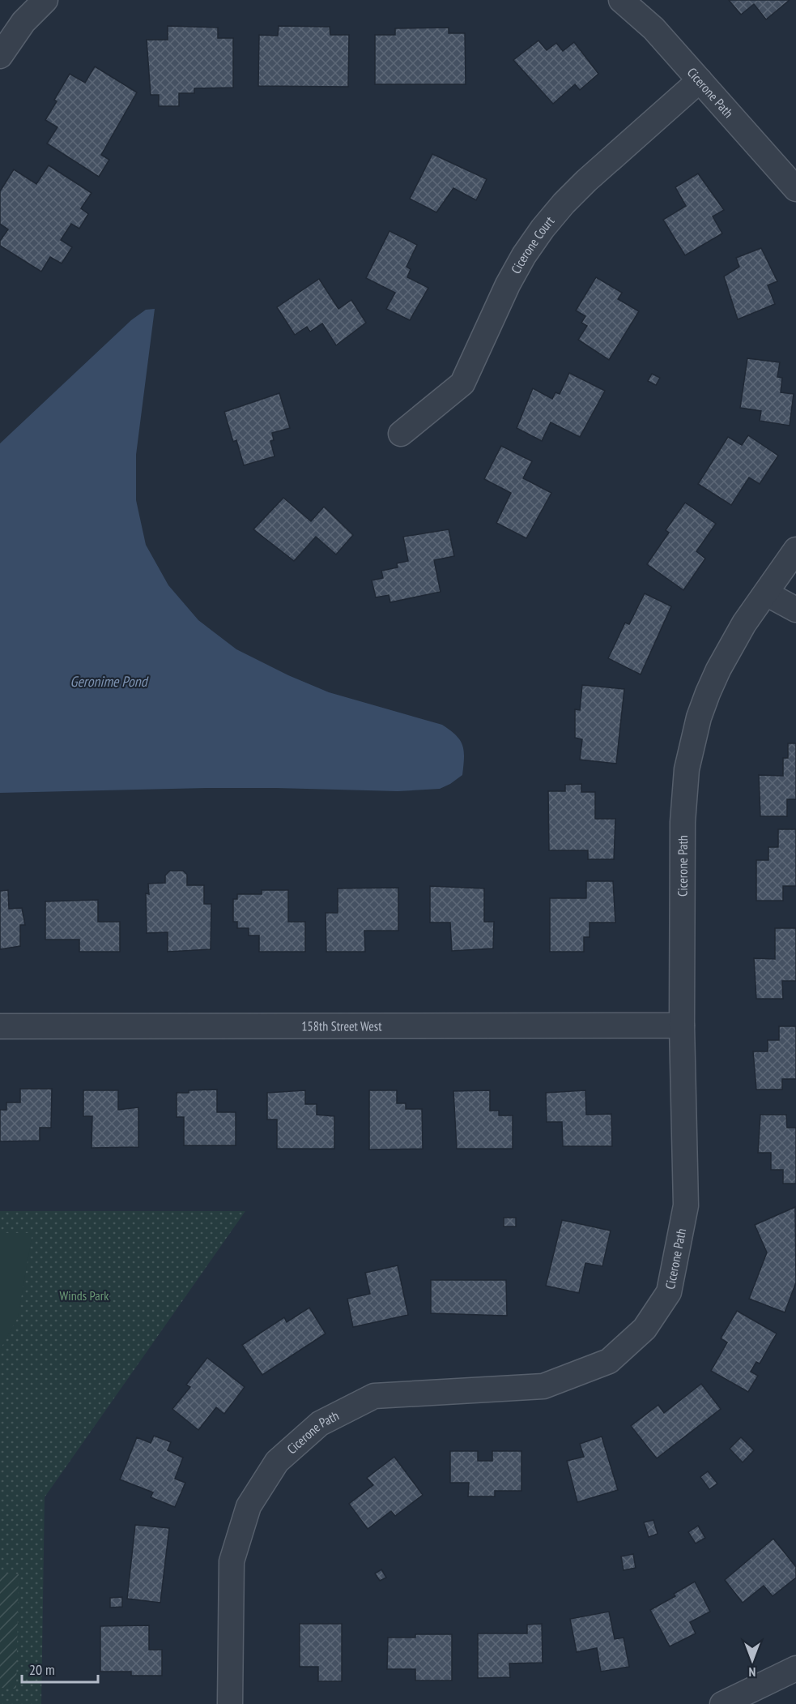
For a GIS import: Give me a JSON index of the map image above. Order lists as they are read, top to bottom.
{
  "streets": {
    "street": ["Cicerone Path", "Cicerone Court", "158th Street West"]
  },
  "crossings": [
    ["Cicerone Path", "Cicerone Court"],
    ["Cicerone Path", "158th Street West"]
  ],
  "water": ["Geronime Pond"],
  "parks": ["Winds Park"],
  "scale_bar": "20 m",
  "north": "bottom"
}
